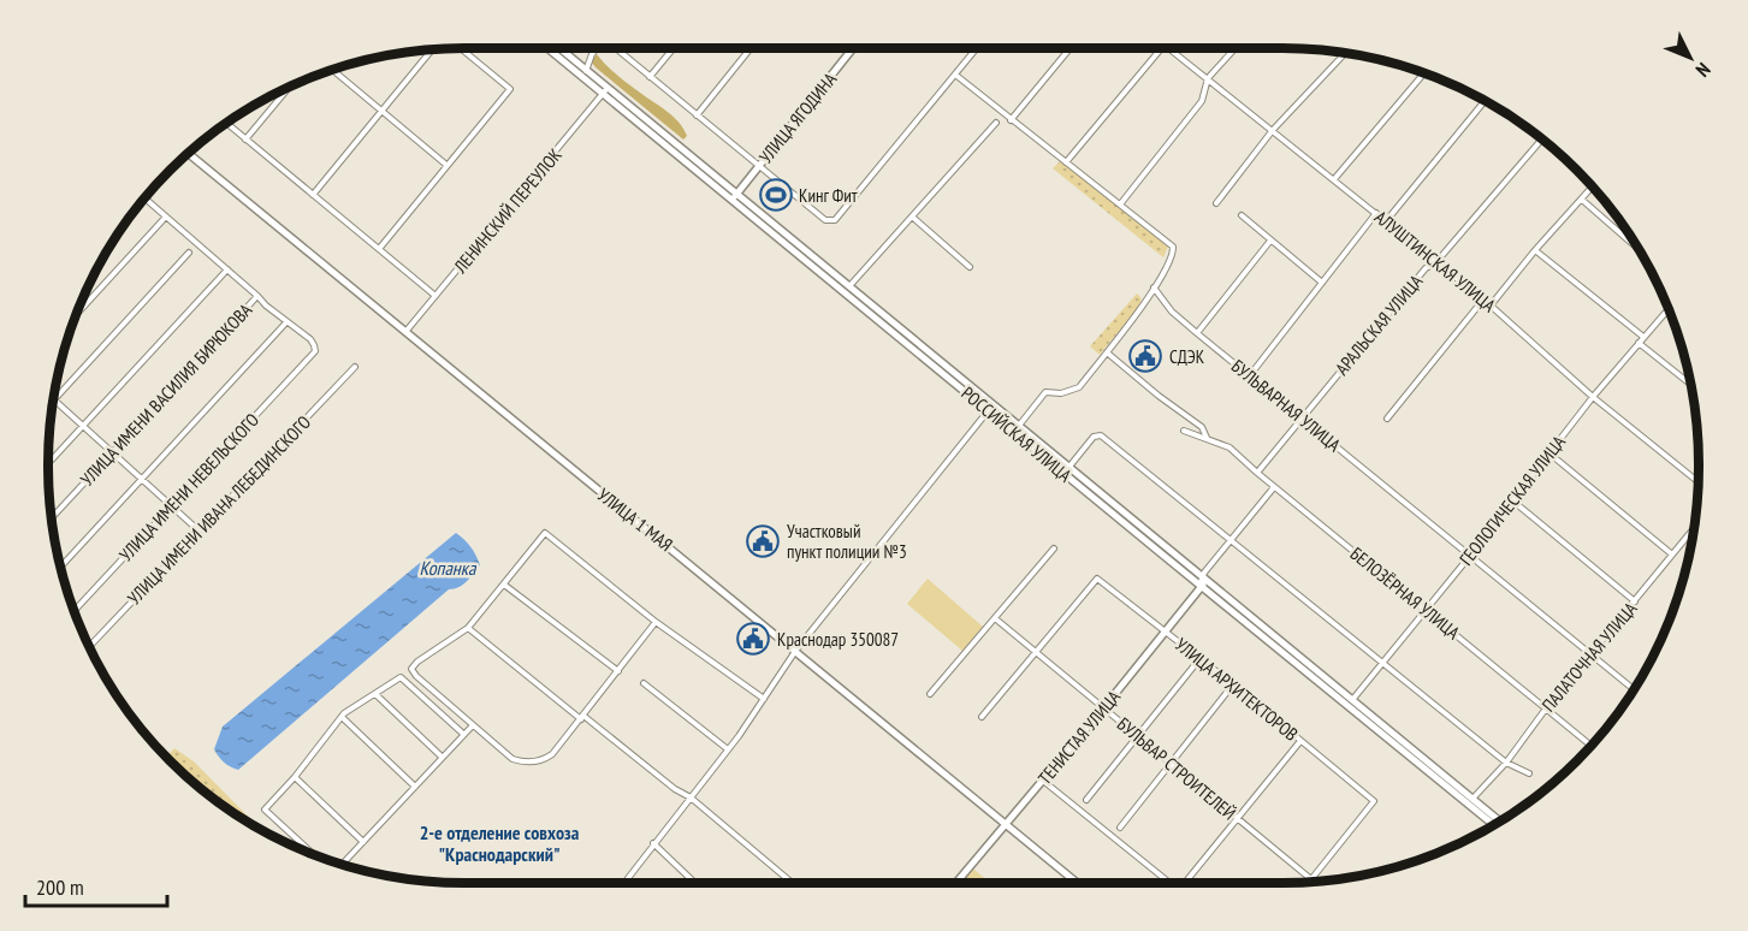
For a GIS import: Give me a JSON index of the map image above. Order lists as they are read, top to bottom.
{
  "streets": {
    "main road": [
      "УЛИЦА ЯГОДИНА",
      "РОССИЙСКАЯ УЛИЦА",
      "УЛИЦА 1 МАЯ",
      "ТЕНИСТАЯ УЛИЦА"
    ],
    "street": [
      "ЛЕНИНСКИЙ ПЕРЕУЛОК",
      "АЛУШТИНСКАЯ УЛИЦА",
      "АРАЛЬСКАЯ УЛИЦА",
      "УЛИЦА ИМЕНИ ВАСИЛИЯ БИРЮКОВА",
      "БУЛЬВАРНАЯ УЛИЦА",
      "УЛИЦА ИМЕНИ НЕВЕЛЬСКОГО",
      "ГЕОЛОГИЧЕСКАЯ УЛИЦА",
      "УЛИЦА ИМЕНИ ИВАНА ЛЕБЕДИНСКОГО",
      "БЕЛОЗЁРНАЯ УЛИЦА",
      "ПАЛАТОЧНАЯ УЛИЦА",
      "УЛИЦА АРХИТЕКТОРОВ",
      "БУЛЬВАР СТРОИТЕЛЕЙ"
    ]
  },
  "crossings": [
    ["УЛИЦА ЯГОДИНА", "РОССИЙСКАЯ УЛИЦА"],
    ["ЛЕНИНСКИЙ ПЕРЕУЛОК", "РОССИЙСКАЯ УЛИЦА"],
    ["ЛЕНИНСКИЙ ПЕРЕУЛОК", "УЛИЦА 1 МАЯ"],
    ["АЛУШТИНСКАЯ УЛИЦА", "АРАЛЬСКАЯ УЛИЦА"],
    ["АЛУШТИНСКАЯ УЛИЦА", "ГЕОЛОГИЧЕСКАЯ УЛИЦА"],
    ["АРАЛЬСКАЯ УЛИЦА", "БУЛЬВАРНАЯ УЛИЦА"],
    ["АРАЛЬСКАЯ УЛИЦА", "БЕЛОЗЁРНАЯ УЛИЦА"],
    ["БУЛЬВАРНАЯ УЛИЦА", "ГЕОЛОГИЧЕСКАЯ УЛИЦА"],
    ["БУЛЬВАРНАЯ УЛИЦА", "ПАЛАТОЧНАЯ УЛИЦА"],
    ["РОССИЙСКАЯ УЛИЦА", "ГЕОЛОГИЧЕСКАЯ УЛИЦА"],
    ["РОССИЙСКАЯ УЛИЦА", "ПАЛАТОЧНАЯ УЛИЦА"],
    ["РОССИЙСКАЯ УЛИЦА", "ТЕНИСТАЯ УЛИЦА"],
    ["ГЕОЛОГИЧЕСКАЯ УЛИЦА", "БЕЛОЗЁРНАЯ УЛИЦА"],
    ["УЛИЦА 1 МАЯ", "ТЕНИСТАЯ УЛИЦА"],
    ["БЕЛОЗЁРНАЯ УЛИЦА", "ПАЛАТОЧНАЯ УЛИЦА"],
    ["УЛИЦА АРХИТЕКТОРОВ", "ТЕНИСТАЯ УЛИЦА"],
    ["УЛИЦА АРХИТЕКТОРОВ", "БУЛЬВАР СТРОИТЕЛЕЙ"],
    ["ТЕНИСТАЯ УЛИЦА", "БУЛЬВАР СТРОИТЕЛЕЙ"]
  ],
  "districts": ["2-е отделение совхоза \"Краснодарский\""],
  "water": ["Копанка"],
  "places": {
    "sports": ["Кинг Фит"],
    "public building": ["СДЭК", "Участковый пункт полиции №3", "Краснодар 350087"]
  },
  "scale_bar": "200 m",
  "north": "bottom right"
}
